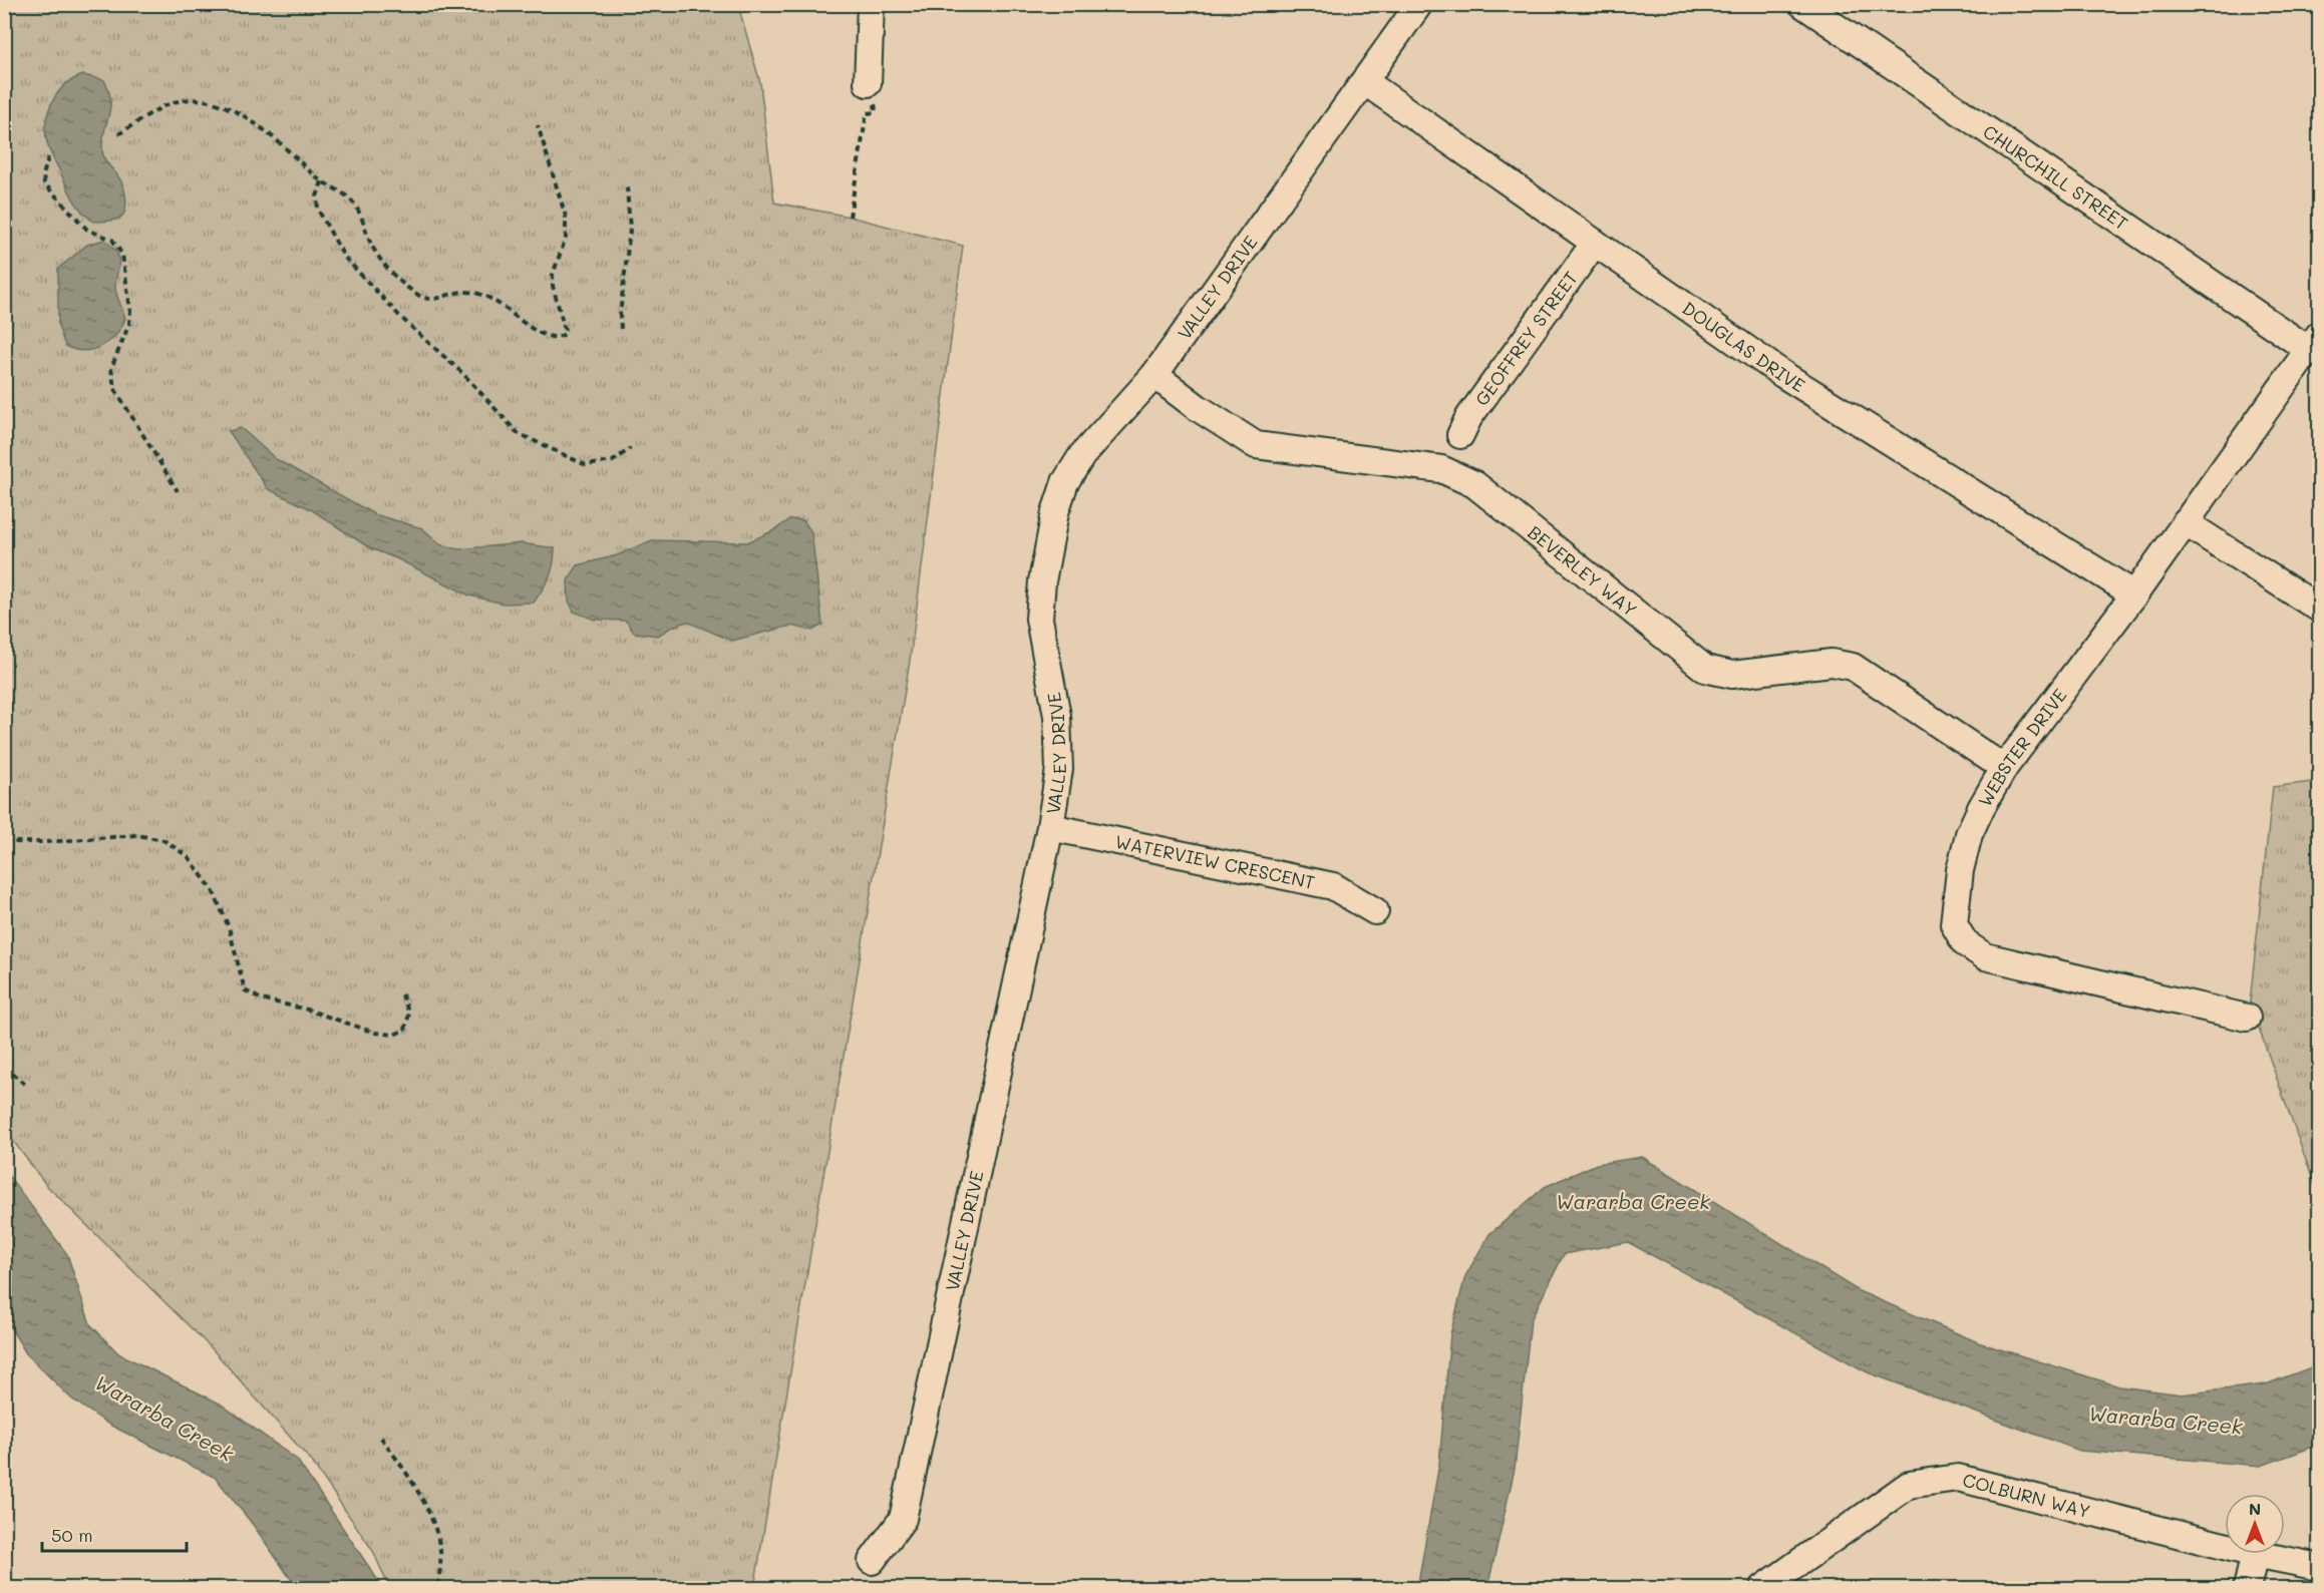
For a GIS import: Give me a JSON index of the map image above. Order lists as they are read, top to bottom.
{
  "streets": {
    "street": [
      "CHURCHILL STREET",
      "VALLEY DRIVE",
      "GEOFFREY STREET",
      "DOUGLAS DRIVE",
      "BEVERLEY WAY",
      "WEBSTER DRIVE",
      "WATERVIEW CRESCENT",
      "COLBURN WAY"
    ]
  },
  "crossings": [
    ["CHURCHILL STREET", "WEBSTER DRIVE"],
    ["VALLEY DRIVE", "DOUGLAS DRIVE"],
    ["VALLEY DRIVE", "BEVERLEY WAY"],
    ["VALLEY DRIVE", "WATERVIEW CRESCENT"],
    ["GEOFFREY STREET", "DOUGLAS DRIVE"],
    ["DOUGLAS DRIVE", "WEBSTER DRIVE"],
    ["BEVERLEY WAY", "WEBSTER DRIVE"]
  ],
  "water": ["Wararba Creek"],
  "scale_bar": "50 m",
  "north": "top"
}
